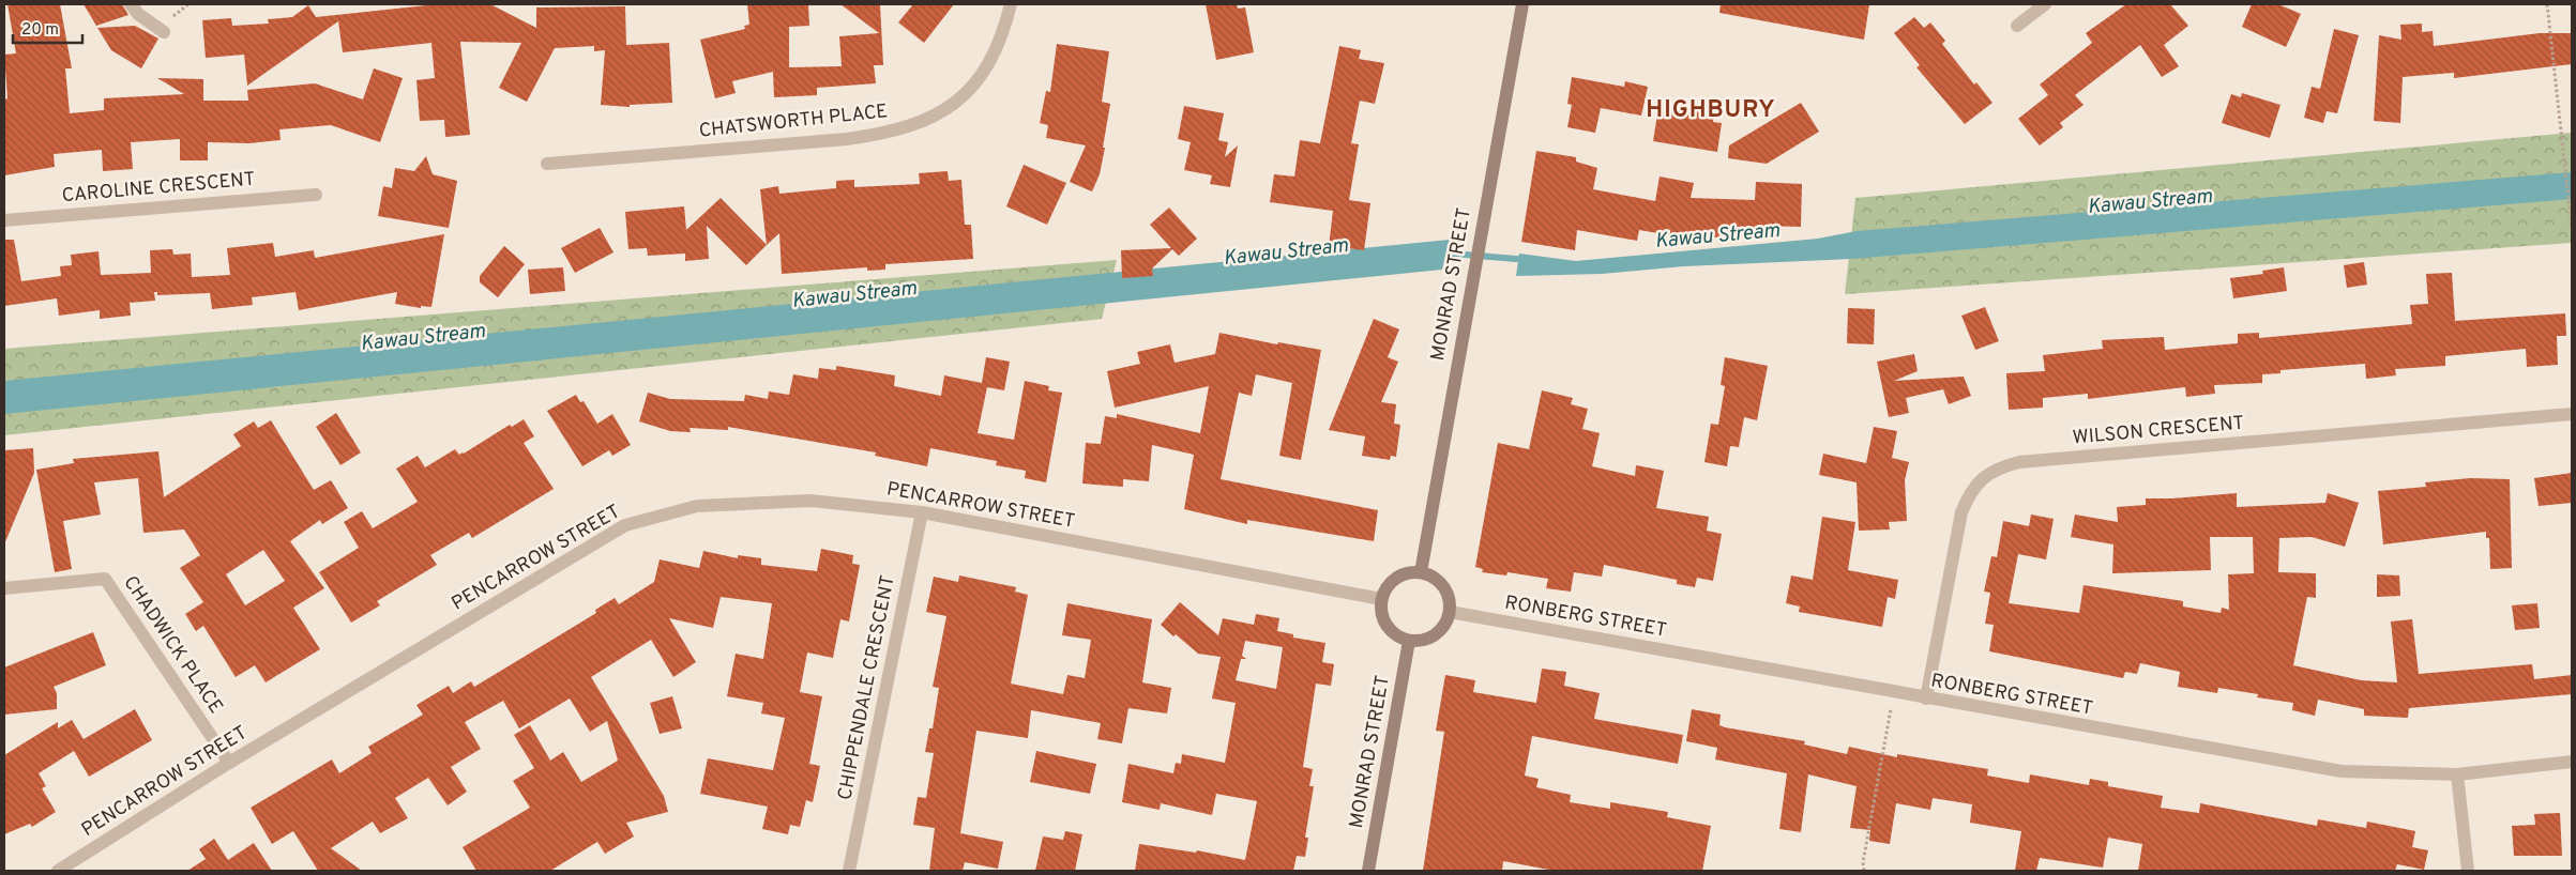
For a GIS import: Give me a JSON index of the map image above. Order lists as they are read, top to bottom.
{
  "streets": {
    "street": [
      "CHATSWORTH PLACE",
      "CAROLINE CRESCENT",
      "MONRAD STREET",
      "WILSON CRESCENT",
      "PENCARROW STREET",
      "RONBERG STREET",
      "CHADWICK PLACE",
      "CHIPPENDALE CRESCENT"
    ]
  },
  "crossings": [
    ["MONRAD STREET", "PENCARROW STREET"],
    ["MONRAD STREET", "RONBERG STREET"],
    ["WILSON CRESCENT", "RONBERG STREET"],
    ["PENCARROW STREET", "RONBERG STREET"],
    ["PENCARROW STREET", "CHADWICK PLACE"],
    ["PENCARROW STREET", "CHIPPENDALE CRESCENT"]
  ],
  "districts": ["HIGHBURY"],
  "water": ["Kawau Stream"],
  "scale_bar": "20 m"
}
